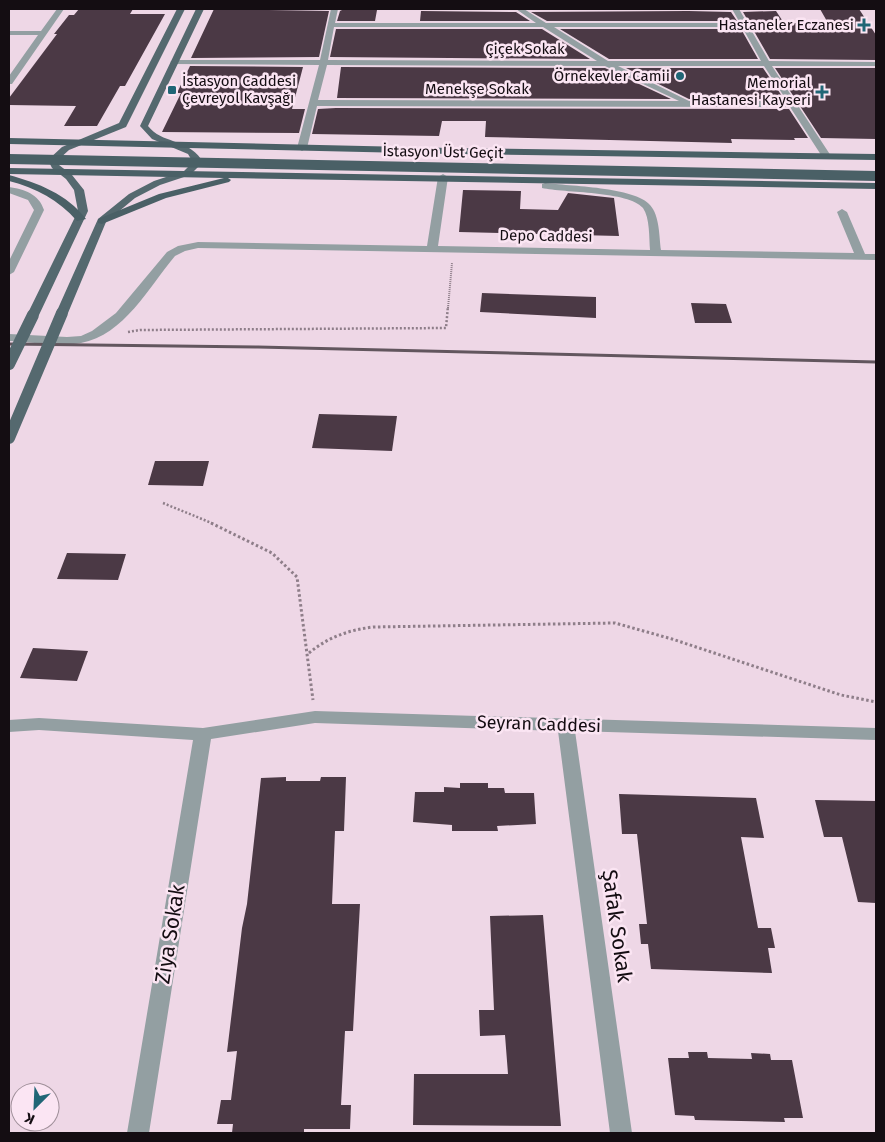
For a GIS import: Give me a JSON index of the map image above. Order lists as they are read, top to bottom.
{
  "streets": {
    "highway": ["İstasyon Üst Geçit"],
    "street": [
      "Çiçek Sokak",
      "Menekşe Sokak",
      "Depo Caddesi",
      "Seyran Caddesi",
      "Şafak Sokak",
      "Ziya Sokak"
    ]
  },
  "crossings": [
    ["Seyran Caddesi", "Şafak Sokak"],
    ["Seyran Caddesi", "Ziya Sokak"]
  ],
  "places": {
    "health": ["Hastaneler Eczanesi", "Memorial Hastanesi Kayseri"],
    "other": ["Örnekevler Camii"],
    "transit": ["İstasyon Caddesi Çevreyol Kavşağı"]
  },
  "north": "bottom left"
}
